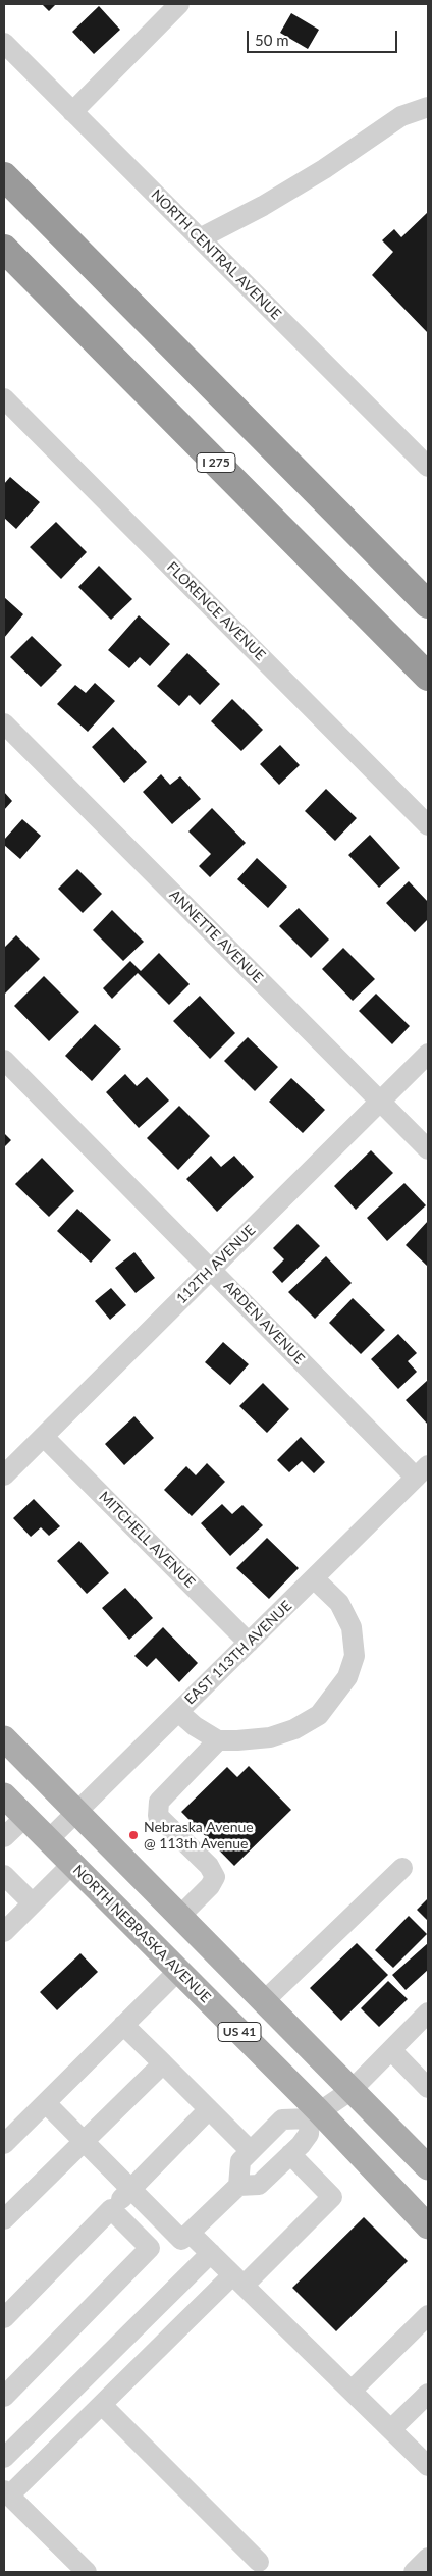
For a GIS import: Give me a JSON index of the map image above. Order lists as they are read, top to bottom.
{
  "streets": {
    "highway": ["I 275"],
    "main road": ["NORTH NEBRASKA AVENUE", "US 41"],
    "street": [
      "NORTH CENTRAL AVENUE",
      "FLORENCE AVENUE",
      "ANNETTE AVENUE",
      "112TH AVENUE",
      "ARDEN AVENUE",
      "MITCHELL AVENUE",
      "EAST 113TH AVENUE"
    ]
  },
  "crossings": [
    ["ANNETTE AVENUE", "112TH AVENUE"],
    ["112TH AVENUE", "ARDEN AVENUE"],
    ["112TH AVENUE", "MITCHELL AVENUE"],
    ["ARDEN AVENUE", "EAST 113TH AVENUE"],
    ["MITCHELL AVENUE", "EAST 113TH AVENUE"],
    ["EAST 113TH AVENUE", "NORTH NEBRASKA AVENUE"],
    ["EAST 113TH AVENUE", "US 41"]
  ],
  "places": ["Nebraska Avenue @ 113th Avenue"],
  "scale_bar": "50 m"
}
